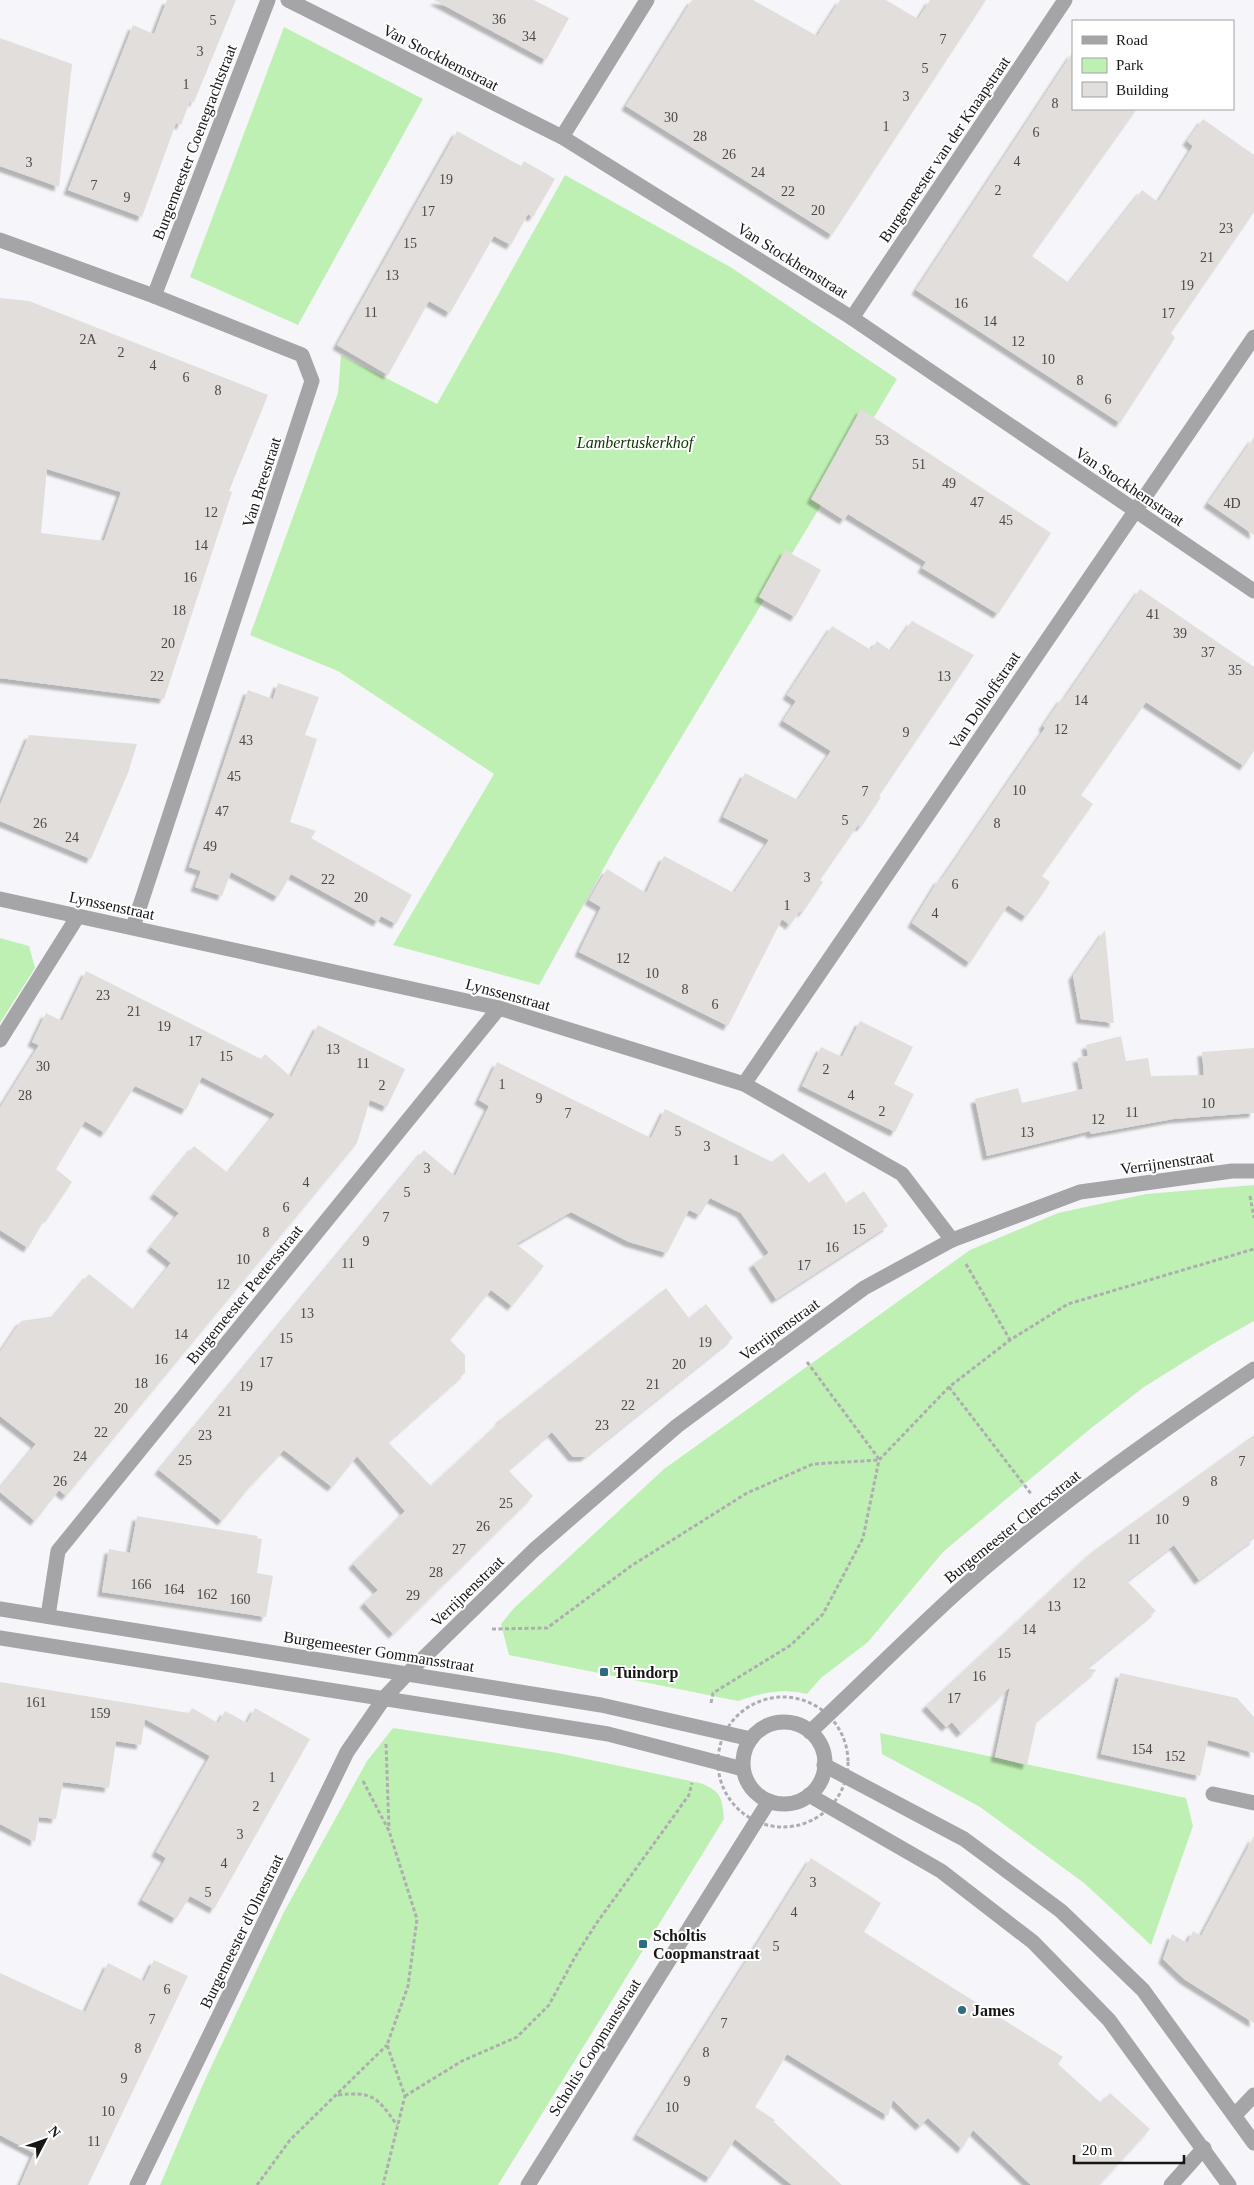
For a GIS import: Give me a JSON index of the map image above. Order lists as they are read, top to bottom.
{
  "streets": {
    "street": [
      "Van Stockhemstraat",
      "Burgemeester Coenegrachtstraat",
      "Burgemeester van der Knaapstraat",
      "Van Breestraat",
      "Van Dolhoffstraat",
      "Lynssenstraat",
      "Verrijnenstraat",
      "Burgemeester Peetersstraat",
      "Burgemeester Clercxstraat",
      "Burgemeester Gommansstraat",
      "Burgemeester d'Olnestraat",
      "Scholtis Coopmansstraat"
    ]
  },
  "crossings": [
    ["Van Stockhemstraat", "Burgemeester van der Knaapstraat"],
    ["Van Stockhemstraat", "Van Dolhoffstraat"],
    ["Burgemeester Coenegrachtstraat", "Van Breestraat"],
    ["Van Breestraat", "Lynssenstraat"],
    ["Van Dolhoffstraat", "Lynssenstraat"],
    ["Lynssenstraat", "Verrijnenstraat"],
    ["Lynssenstraat", "Burgemeester Peetersstraat"],
    ["Verrijnenstraat", "Burgemeester Gommansstraat"],
    ["Verrijnenstraat", "Burgemeester d'Olnestraat"],
    ["Burgemeester Peetersstraat", "Burgemeester Gommansstraat"],
    ["Burgemeester Clercxstraat", "Burgemeester Gommansstraat"],
    ["Burgemeester Clercxstraat", "Scholtis Coopmansstraat"],
    ["Burgemeester Gommansstraat", "Scholtis Coopmansstraat"]
  ],
  "parks": ["Lambertuskerkhof"],
  "places": {
    "transit": ["Tuindorp", "Scholtis Coopmanstraat"],
    "other": ["James"]
  },
  "house_numbers": [
    "36",
    "5",
    "34",
    "7",
    "3",
    "5",
    "1",
    "3",
    "8",
    "30",
    "1",
    "6",
    "28",
    "26",
    "4",
    "3",
    "24",
    "19",
    "7",
    "2",
    "22",
    "9",
    "20",
    "17",
    "23",
    "15",
    "21",
    "13",
    "19",
    "16",
    "11",
    "17",
    "14",
    "2A",
    "12",
    "2",
    "10",
    "4",
    "6",
    "8",
    "8",
    "6",
    "53",
    "51",
    "49",
    "47",
    "4D",
    "12",
    "45",
    "14",
    "16",
    "18",
    "41",
    "39",
    "20",
    "37",
    "35",
    "22",
    "13",
    "14",
    "12",
    "9",
    "43",
    "45",
    "10",
    "7",
    "47",
    "5",
    "26",
    "8",
    "24",
    "49",
    "3",
    "22",
    "6",
    "20",
    "1",
    "4",
    "12",
    "10",
    "8",
    "23",
    "6",
    "21",
    "19",
    "17",
    "13",
    "15",
    "11",
    "30",
    "2",
    "1",
    "2",
    "28",
    "4",
    "9",
    "10",
    "2",
    "11",
    "7",
    "12",
    "5",
    "13",
    "3",
    "1",
    "3",
    "4",
    "5",
    "6",
    "7",
    "15",
    "8",
    "9",
    "16",
    "10",
    "11",
    "17",
    "12",
    "13",
    "14",
    "15",
    "19",
    "16",
    "17",
    "20",
    "18",
    "21",
    "19",
    "22",
    "20",
    "21",
    "23",
    "22",
    "23",
    "24",
    "25",
    "7",
    "26",
    "8",
    "9",
    "25",
    "10",
    "26",
    "11",
    "27",
    "28",
    "12",
    "166",
    "164",
    "162",
    "29",
    "160",
    "13",
    "14",
    "15",
    "16",
    "17",
    "161",
    "159",
    "154",
    "152",
    "1",
    "2",
    "3",
    "4",
    "3",
    "5",
    "4",
    "5",
    "6",
    "7",
    "7",
    "8",
    "8",
    "9",
    "9",
    "10",
    "10",
    "11"
  ],
  "legend": ["Road", "Park", "Building"],
  "scale_bar": "20 m",
  "north": "top right"
}
